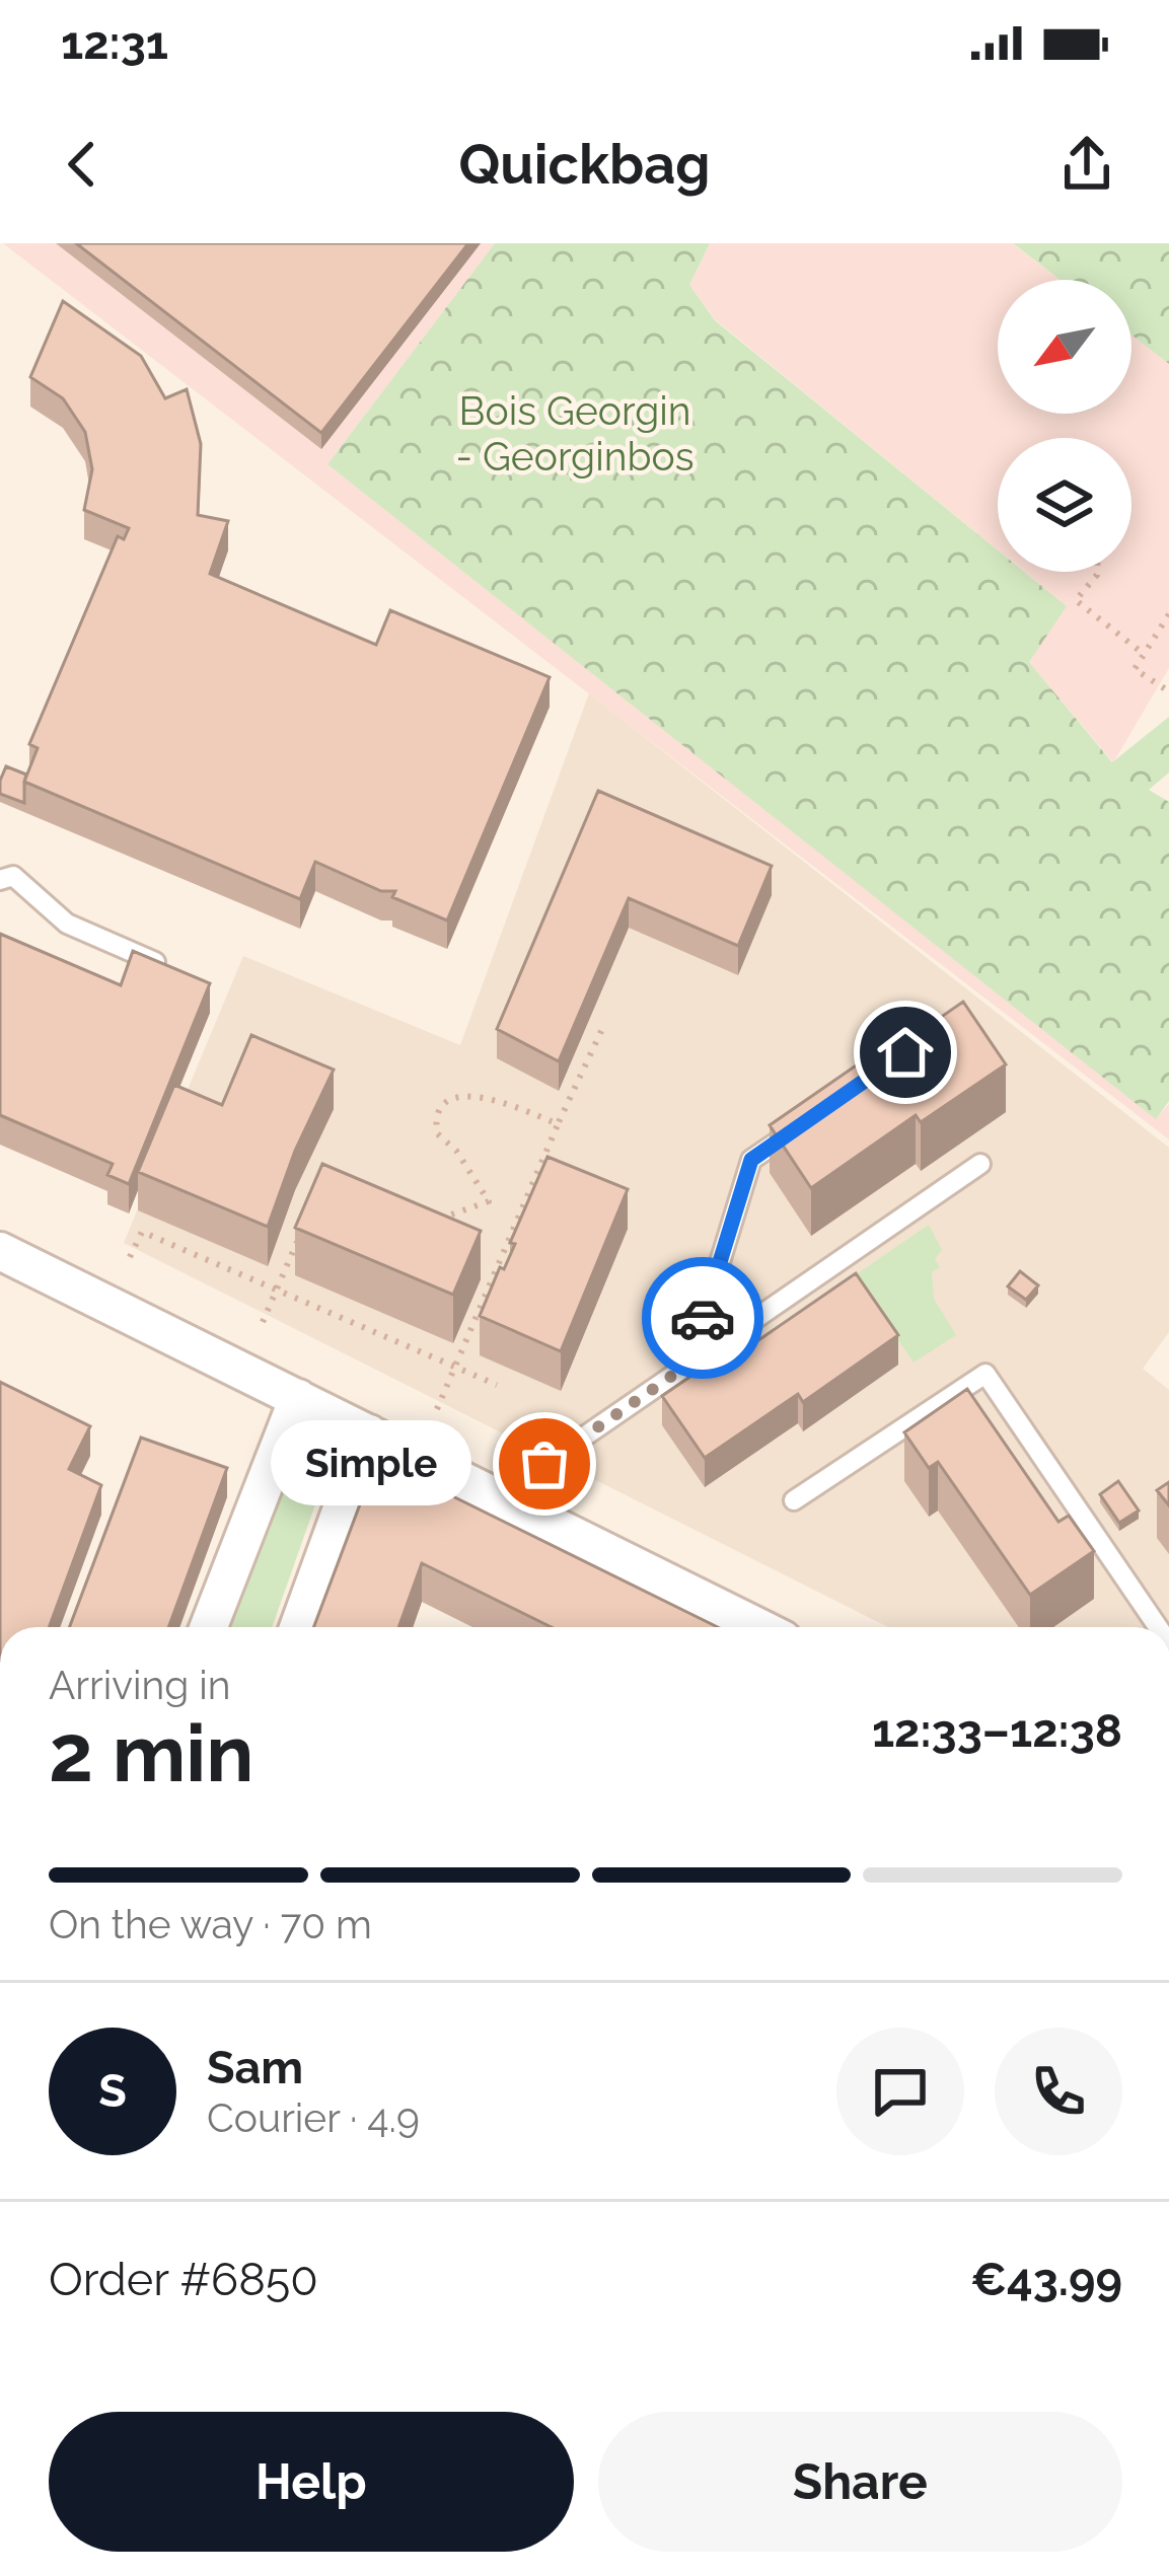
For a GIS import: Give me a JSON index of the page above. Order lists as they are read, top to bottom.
{
  "parks": ["Bois Georgin - Georginbos"],
  "places": ["Simple"],
  "north": "bottom left",
  "page": {
    "status": "12:31",
    "header": "Quickbag",
    "bubble": "Simple",
    "heading": ["2 min", "Arriving in", "12:33–12:38"],
    "panel": [
      "Sam",
      "Courier · 4.9",
      "Order #6850",
      "€43.99"
    ],
    "bar": "On the way · 70 m",
    "round": "S",
    "buttons": ["Help", "Share"]
  }
}
